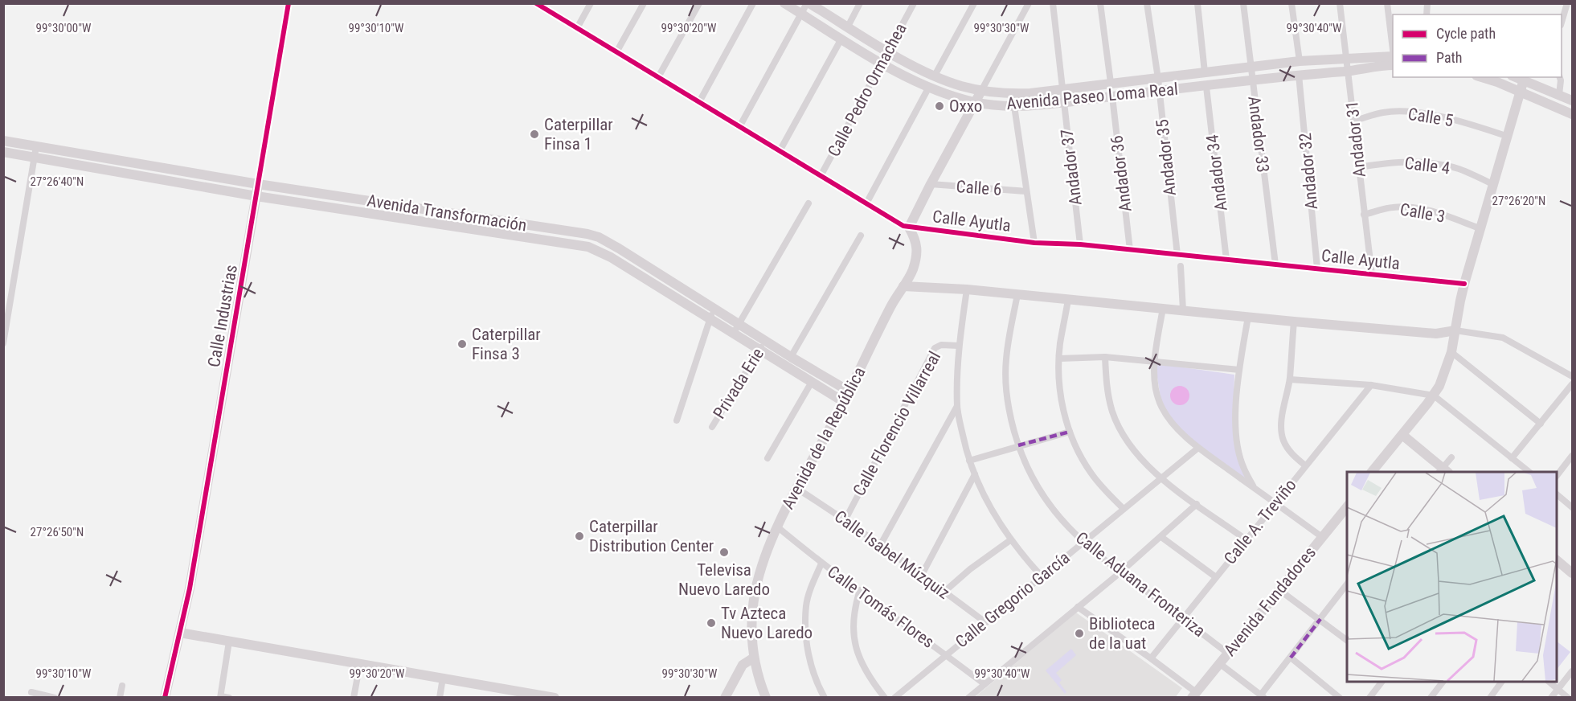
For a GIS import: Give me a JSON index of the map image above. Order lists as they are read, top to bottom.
{
  "streets": {
    "street": [
      "Calle Pedro Ormachea",
      "Avenida Paseo Loma Real",
      "Calle 5",
      "Andador 33",
      "Andador 31",
      "Andador 35",
      "Calle 4",
      "Andador 37",
      "Andador 32",
      "Andador 34",
      "Andador 36",
      "Calle 6",
      "Avenida Transformación",
      "Calle 3",
      "Calle Ayutla",
      "Calle Industrias",
      "Privada Erie",
      "Calle Florencio Villarreal",
      "Avenida de la República",
      "Calle A. Treviño",
      "Calle Isabel Múzquiz",
      "Calle Aduana Fronteriza",
      "Calle Gregorio García",
      "Avenida Fundadores",
      "Calle Tomás Flores"
    ]
  },
  "crossings": [
    ["Calle Pedro Ormachea", "Avenida Paseo Loma Real"],
    ["Calle Pedro Ormachea", "Calle Ayutla"],
    ["Avenida Paseo Loma Real", "Andador 33"],
    ["Avenida Paseo Loma Real", "Andador 31"],
    ["Avenida Paseo Loma Real", "Andador 35"],
    ["Avenida Paseo Loma Real", "Andador 37"],
    ["Avenida Paseo Loma Real", "Andador 32"],
    ["Avenida Paseo Loma Real", "Andador 34"],
    ["Avenida Paseo Loma Real", "Andador 36"],
    ["Calle 5", "Andador 31"],
    ["Andador 33", "Calle Ayutla"],
    ["Andador 31", "Calle 4"],
    ["Andador 31", "Calle 3"],
    ["Andador 31", "Calle Ayutla"],
    ["Andador 35", "Calle Ayutla"],
    ["Andador 37", "Calle Ayutla"],
    ["Andador 32", "Calle Ayutla"],
    ["Andador 34", "Calle Ayutla"],
    ["Andador 36", "Calle Ayutla"],
    ["Avenida Transformación", "Calle Industrias"],
    ["Avenida Transformación", "Privada Erie"],
    ["Avenida Transformación", "Avenida de la República"],
    ["Calle Ayutla", "Avenida de la República"],
    ["Calle Florencio Villarreal", "Calle Isabel Múzquiz"],
    ["Avenida de la República", "Calle Isabel Múzquiz"],
    ["Avenida de la República", "Calle Tomás Flores"],
    ["Calle A. Treviño", "Calle Aduana Fronteriza"],
    ["Calle Isabel Múzquiz", "Calle Gregorio García"],
    ["Calle Aduana Fronteriza", "Calle Gregorio García"],
    ["Calle Aduana Fronteriza", "Avenida Fundadores"],
    ["Calle Gregorio García", "Calle Tomás Flores"]
  ],
  "places": [
    "Oxxo",
    "Caterpillar Finsa 1",
    "Caterpillar Finsa 3",
    "Caterpillar Distribution Center",
    "Televisa Nuevo Laredo",
    "Tv Azteca Nuevo Laredo",
    "Biblioteca de la uat"
  ],
  "legend": ["Cycle path", "Path"],
  "coordinates": [
    "99°30'00\"W",
    "99°30'10\"W",
    "99°30'20\"W",
    "99°30'30\"W",
    "99°30'40\"W",
    "27°26'40\"N",
    "27°26'20\"N",
    "27°26'50\"N"
  ]
}
